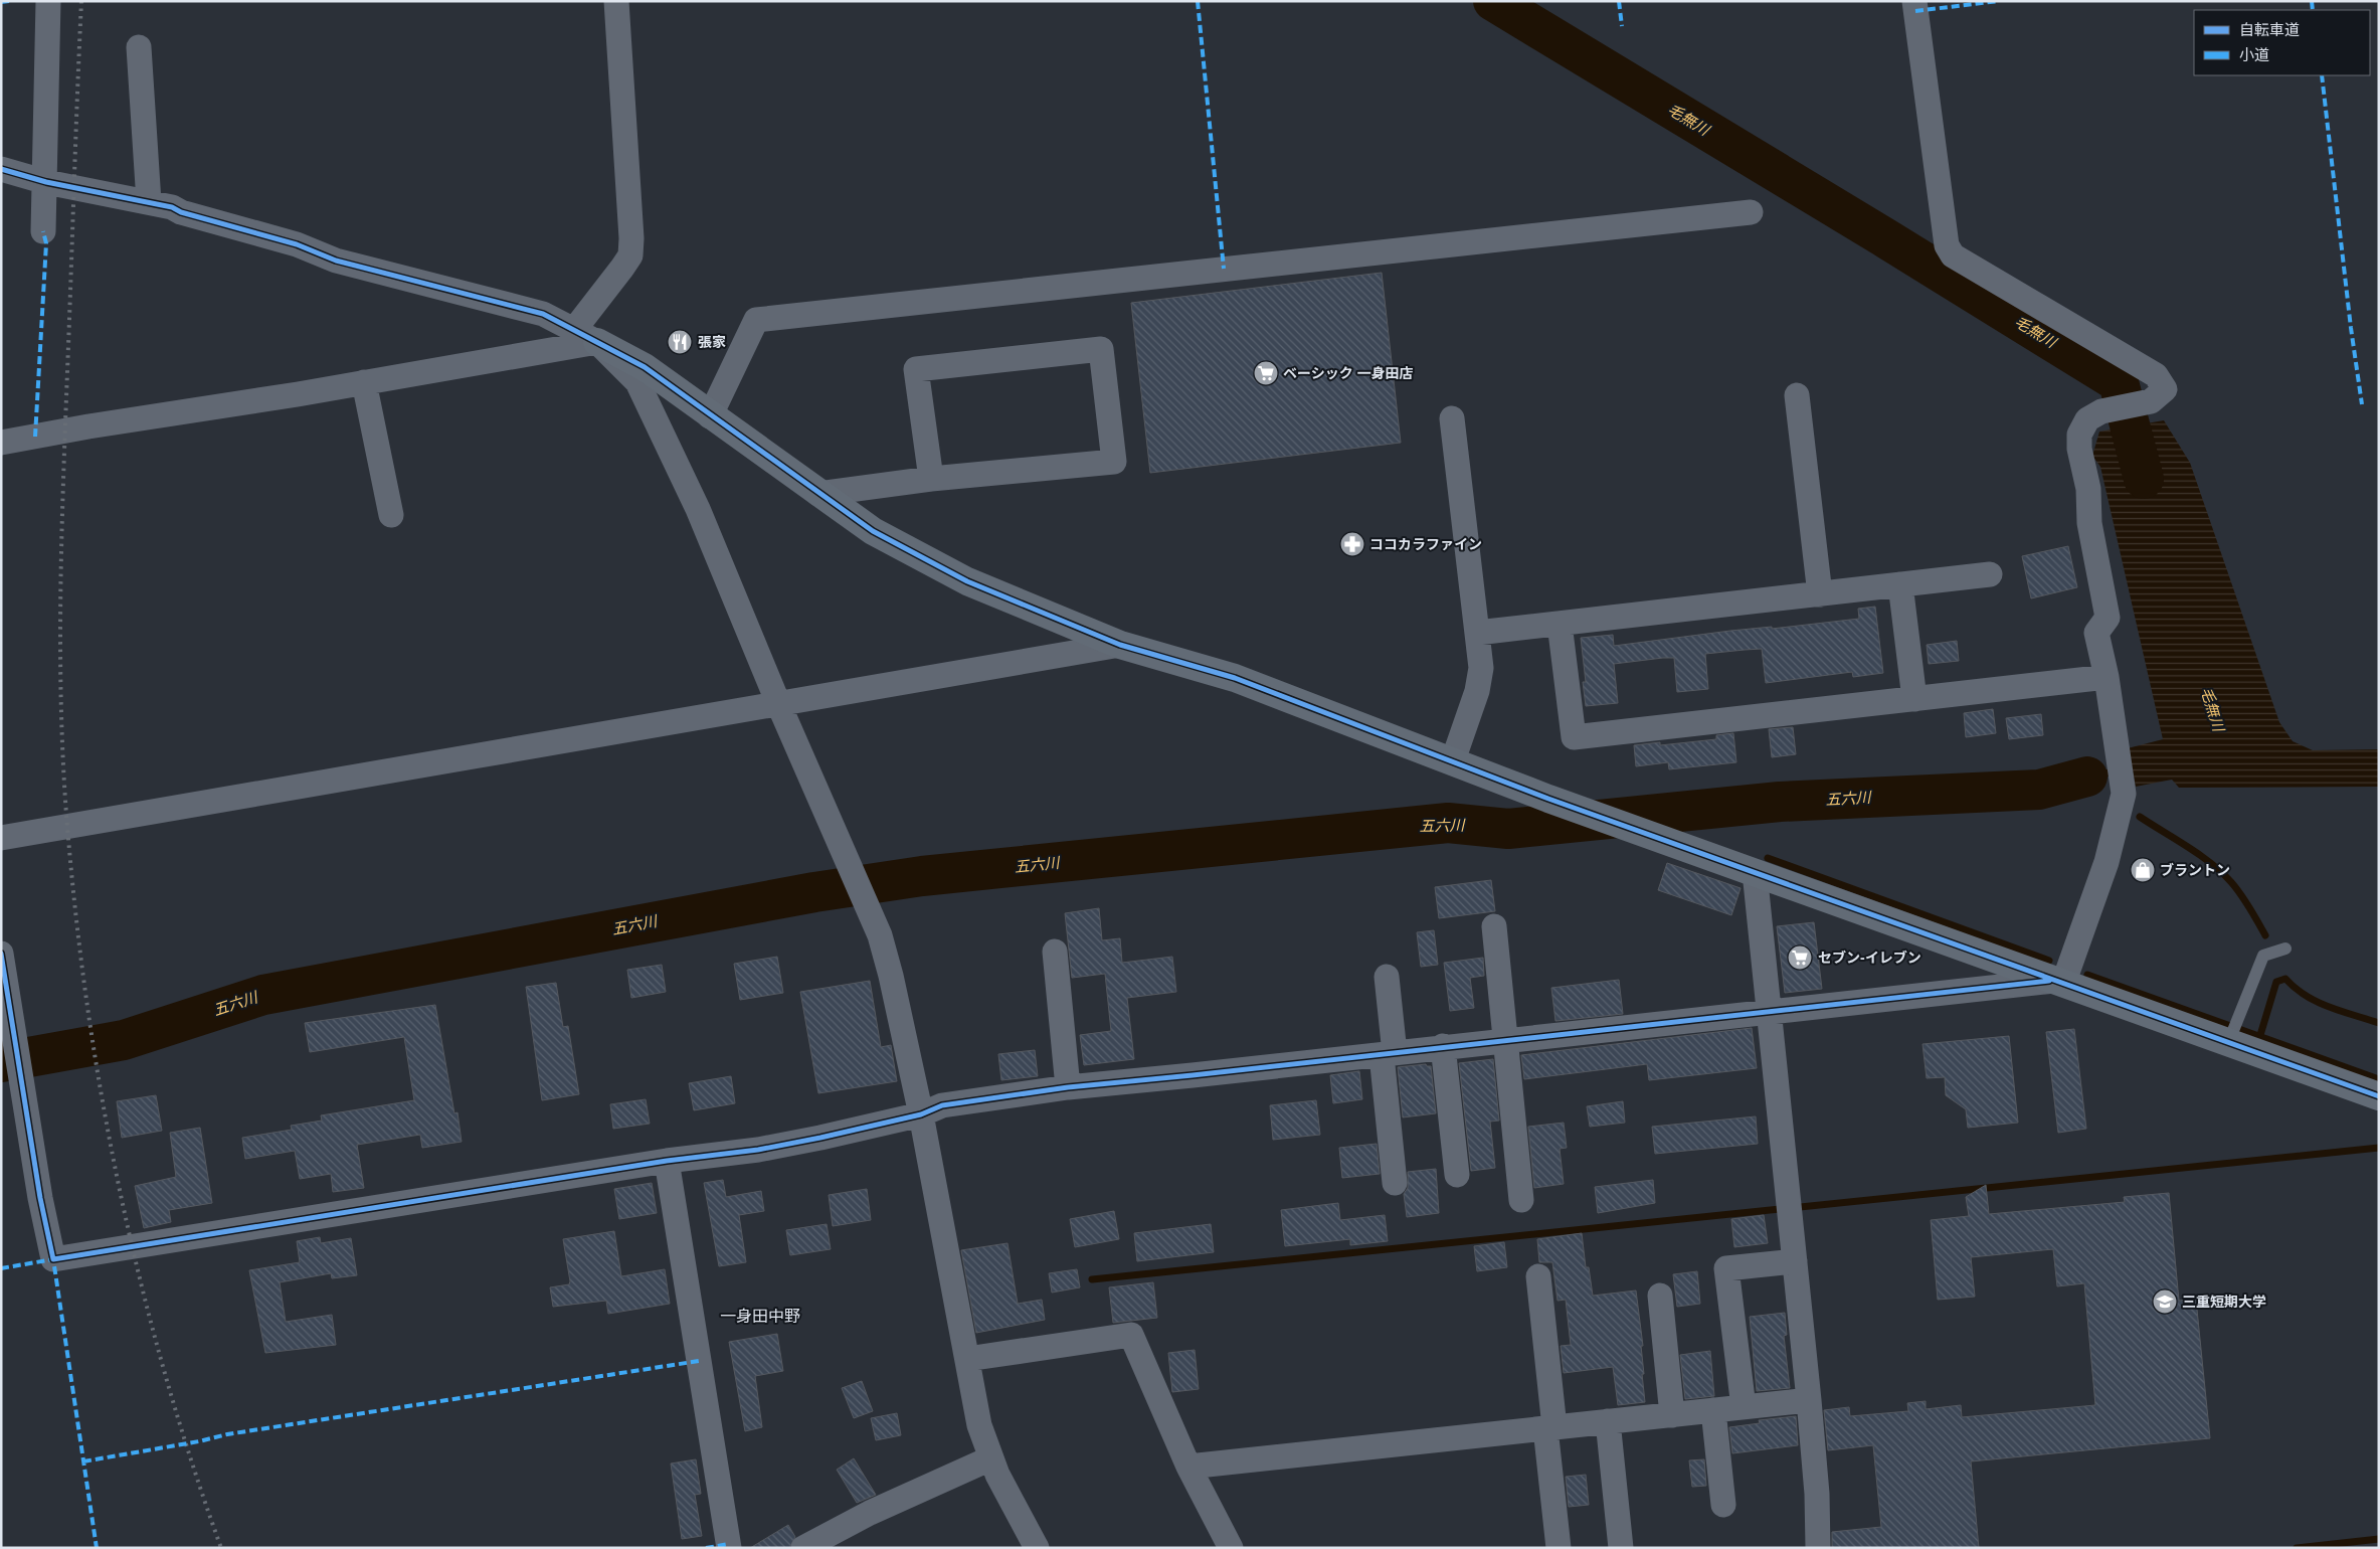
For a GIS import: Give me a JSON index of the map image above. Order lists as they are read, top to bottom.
{
  "districts": ["一身田中野"],
  "water": ["毛無川", "五六川"],
  "places": {
    "restaurant": ["張家"],
    "supermarket": ["ベーシック 一身田店", "セブン-イレブン"],
    "pharmacy": ["ココカラファイン"],
    "shop": ["ブラントン"],
    "school or university": ["三重短期大学"]
  },
  "legend": ["自転車道", "小道"]
}
